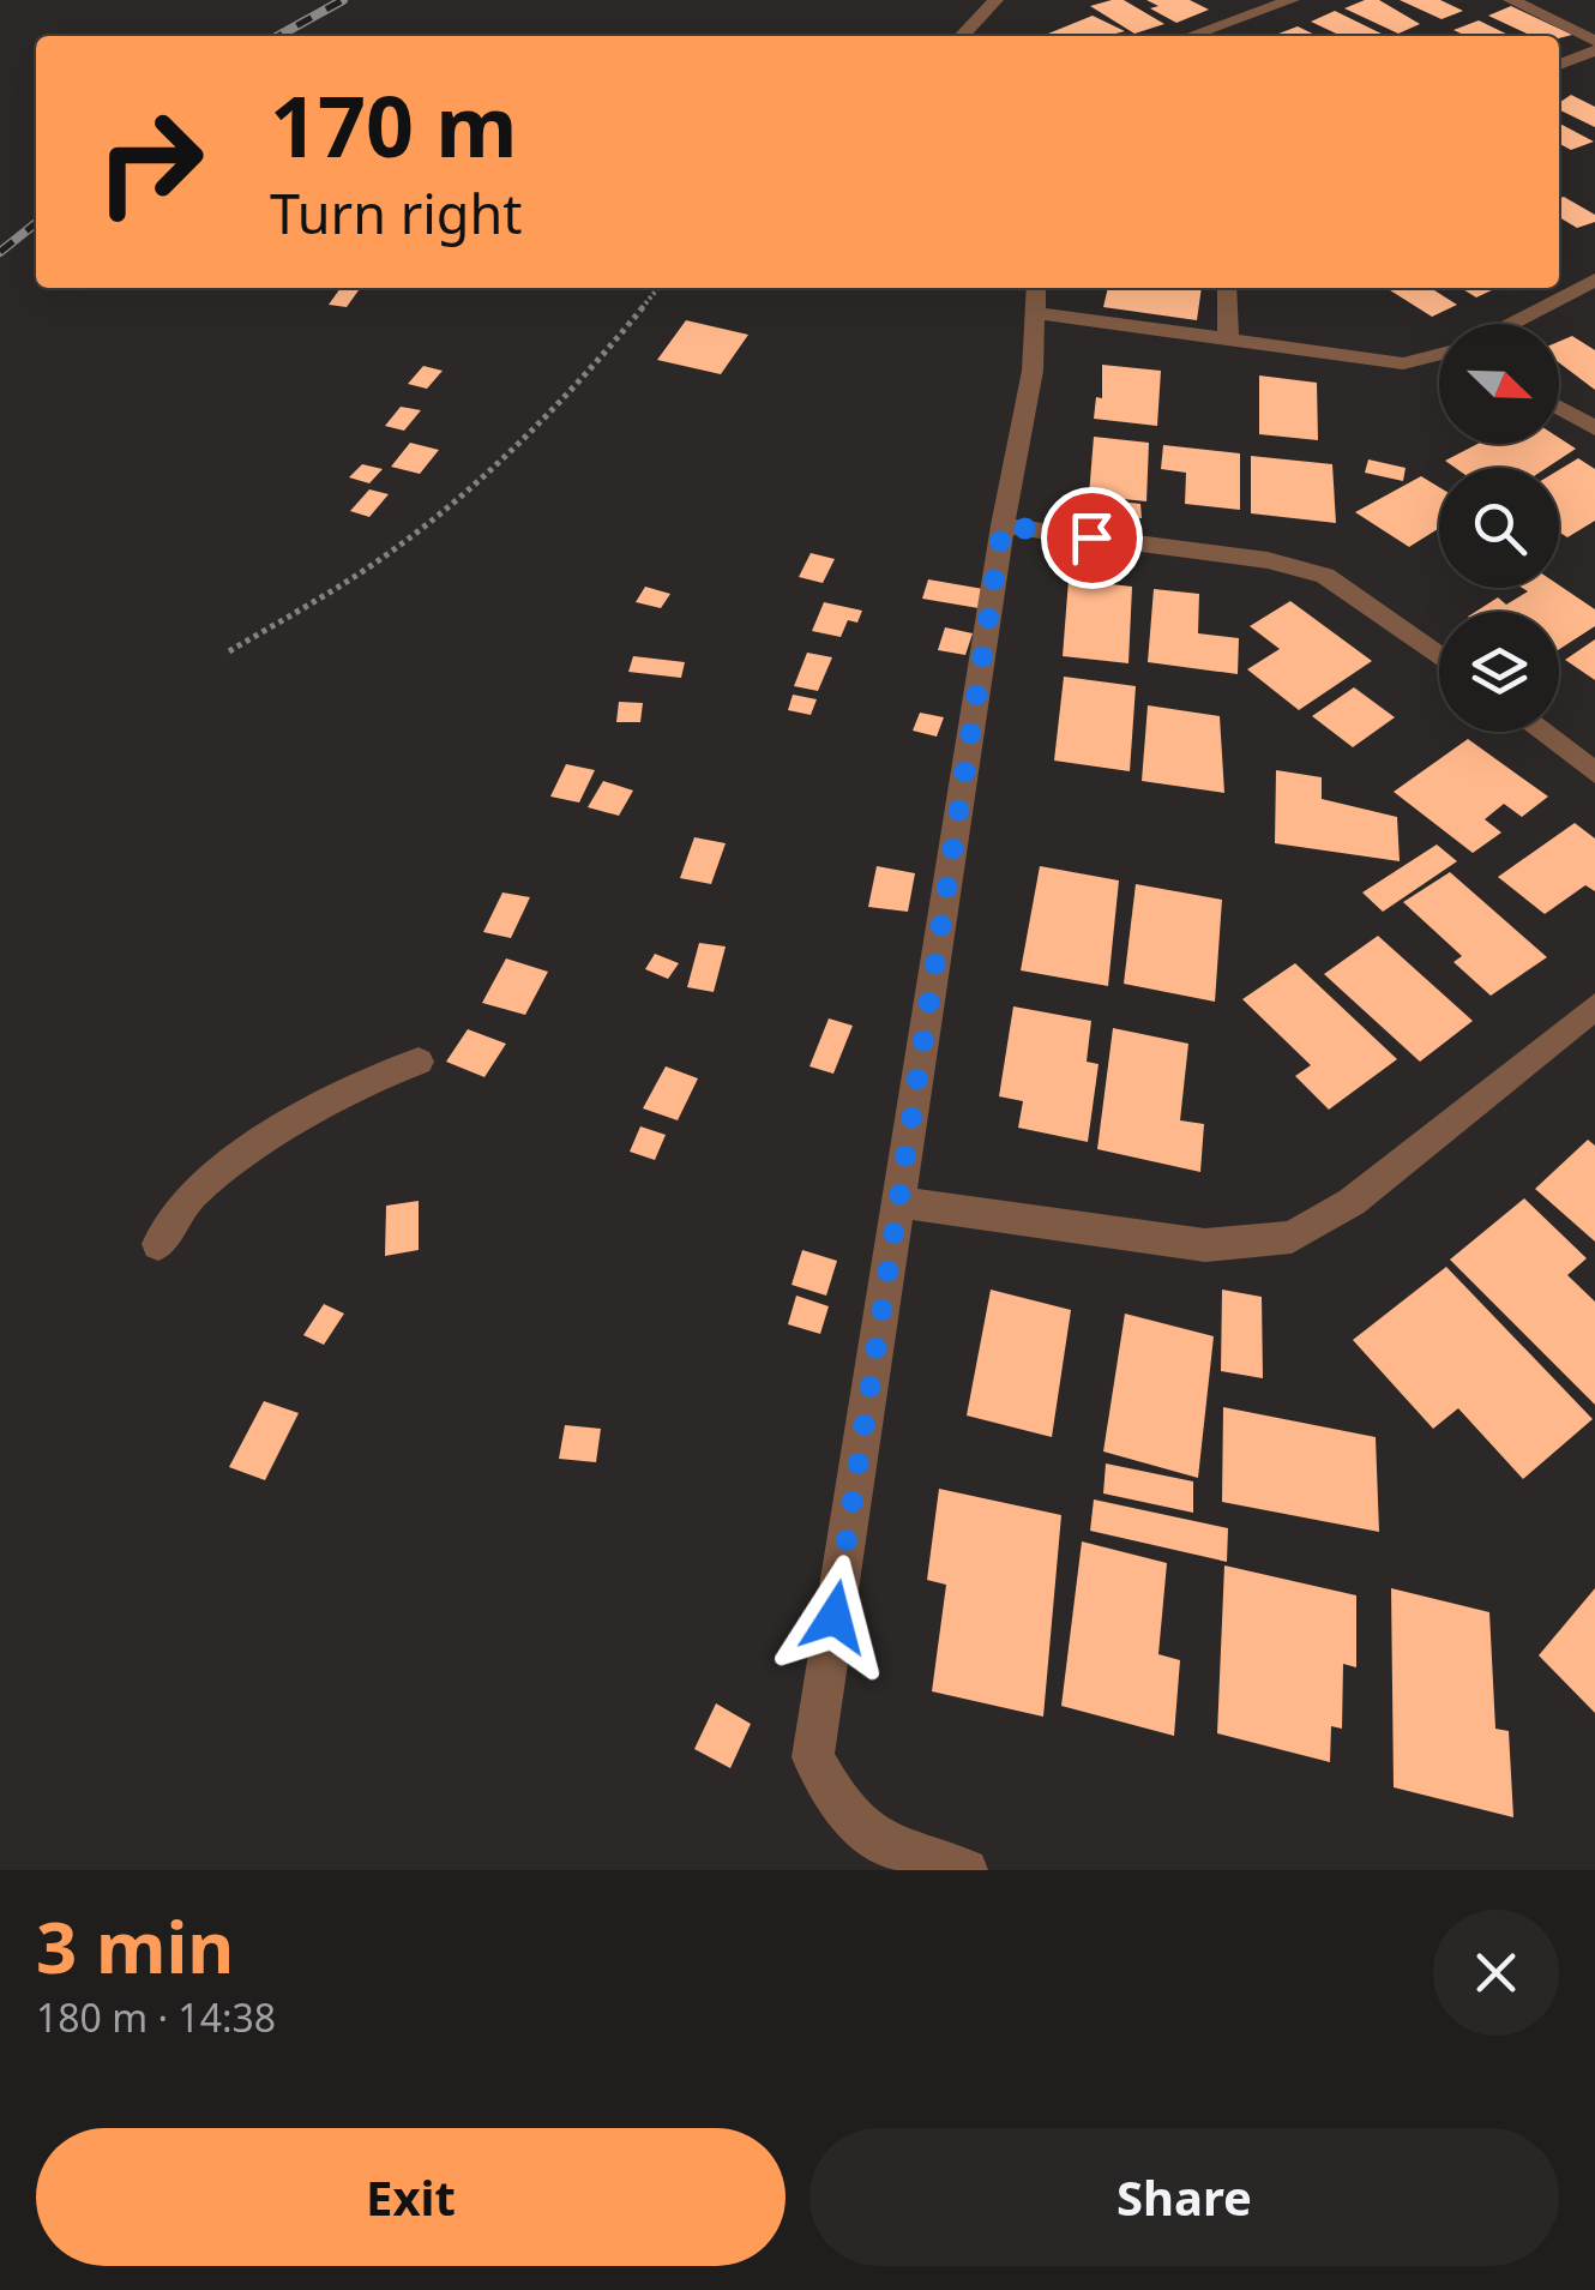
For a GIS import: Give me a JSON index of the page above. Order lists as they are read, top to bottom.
{
  "north": "bottom right",
  "page": {
    "turn": ["170 m", "Turn right"],
    "heading": ["3 min", "180 m · 14:38"],
    "buttons": ["Exit", "Share"]
  }
}
